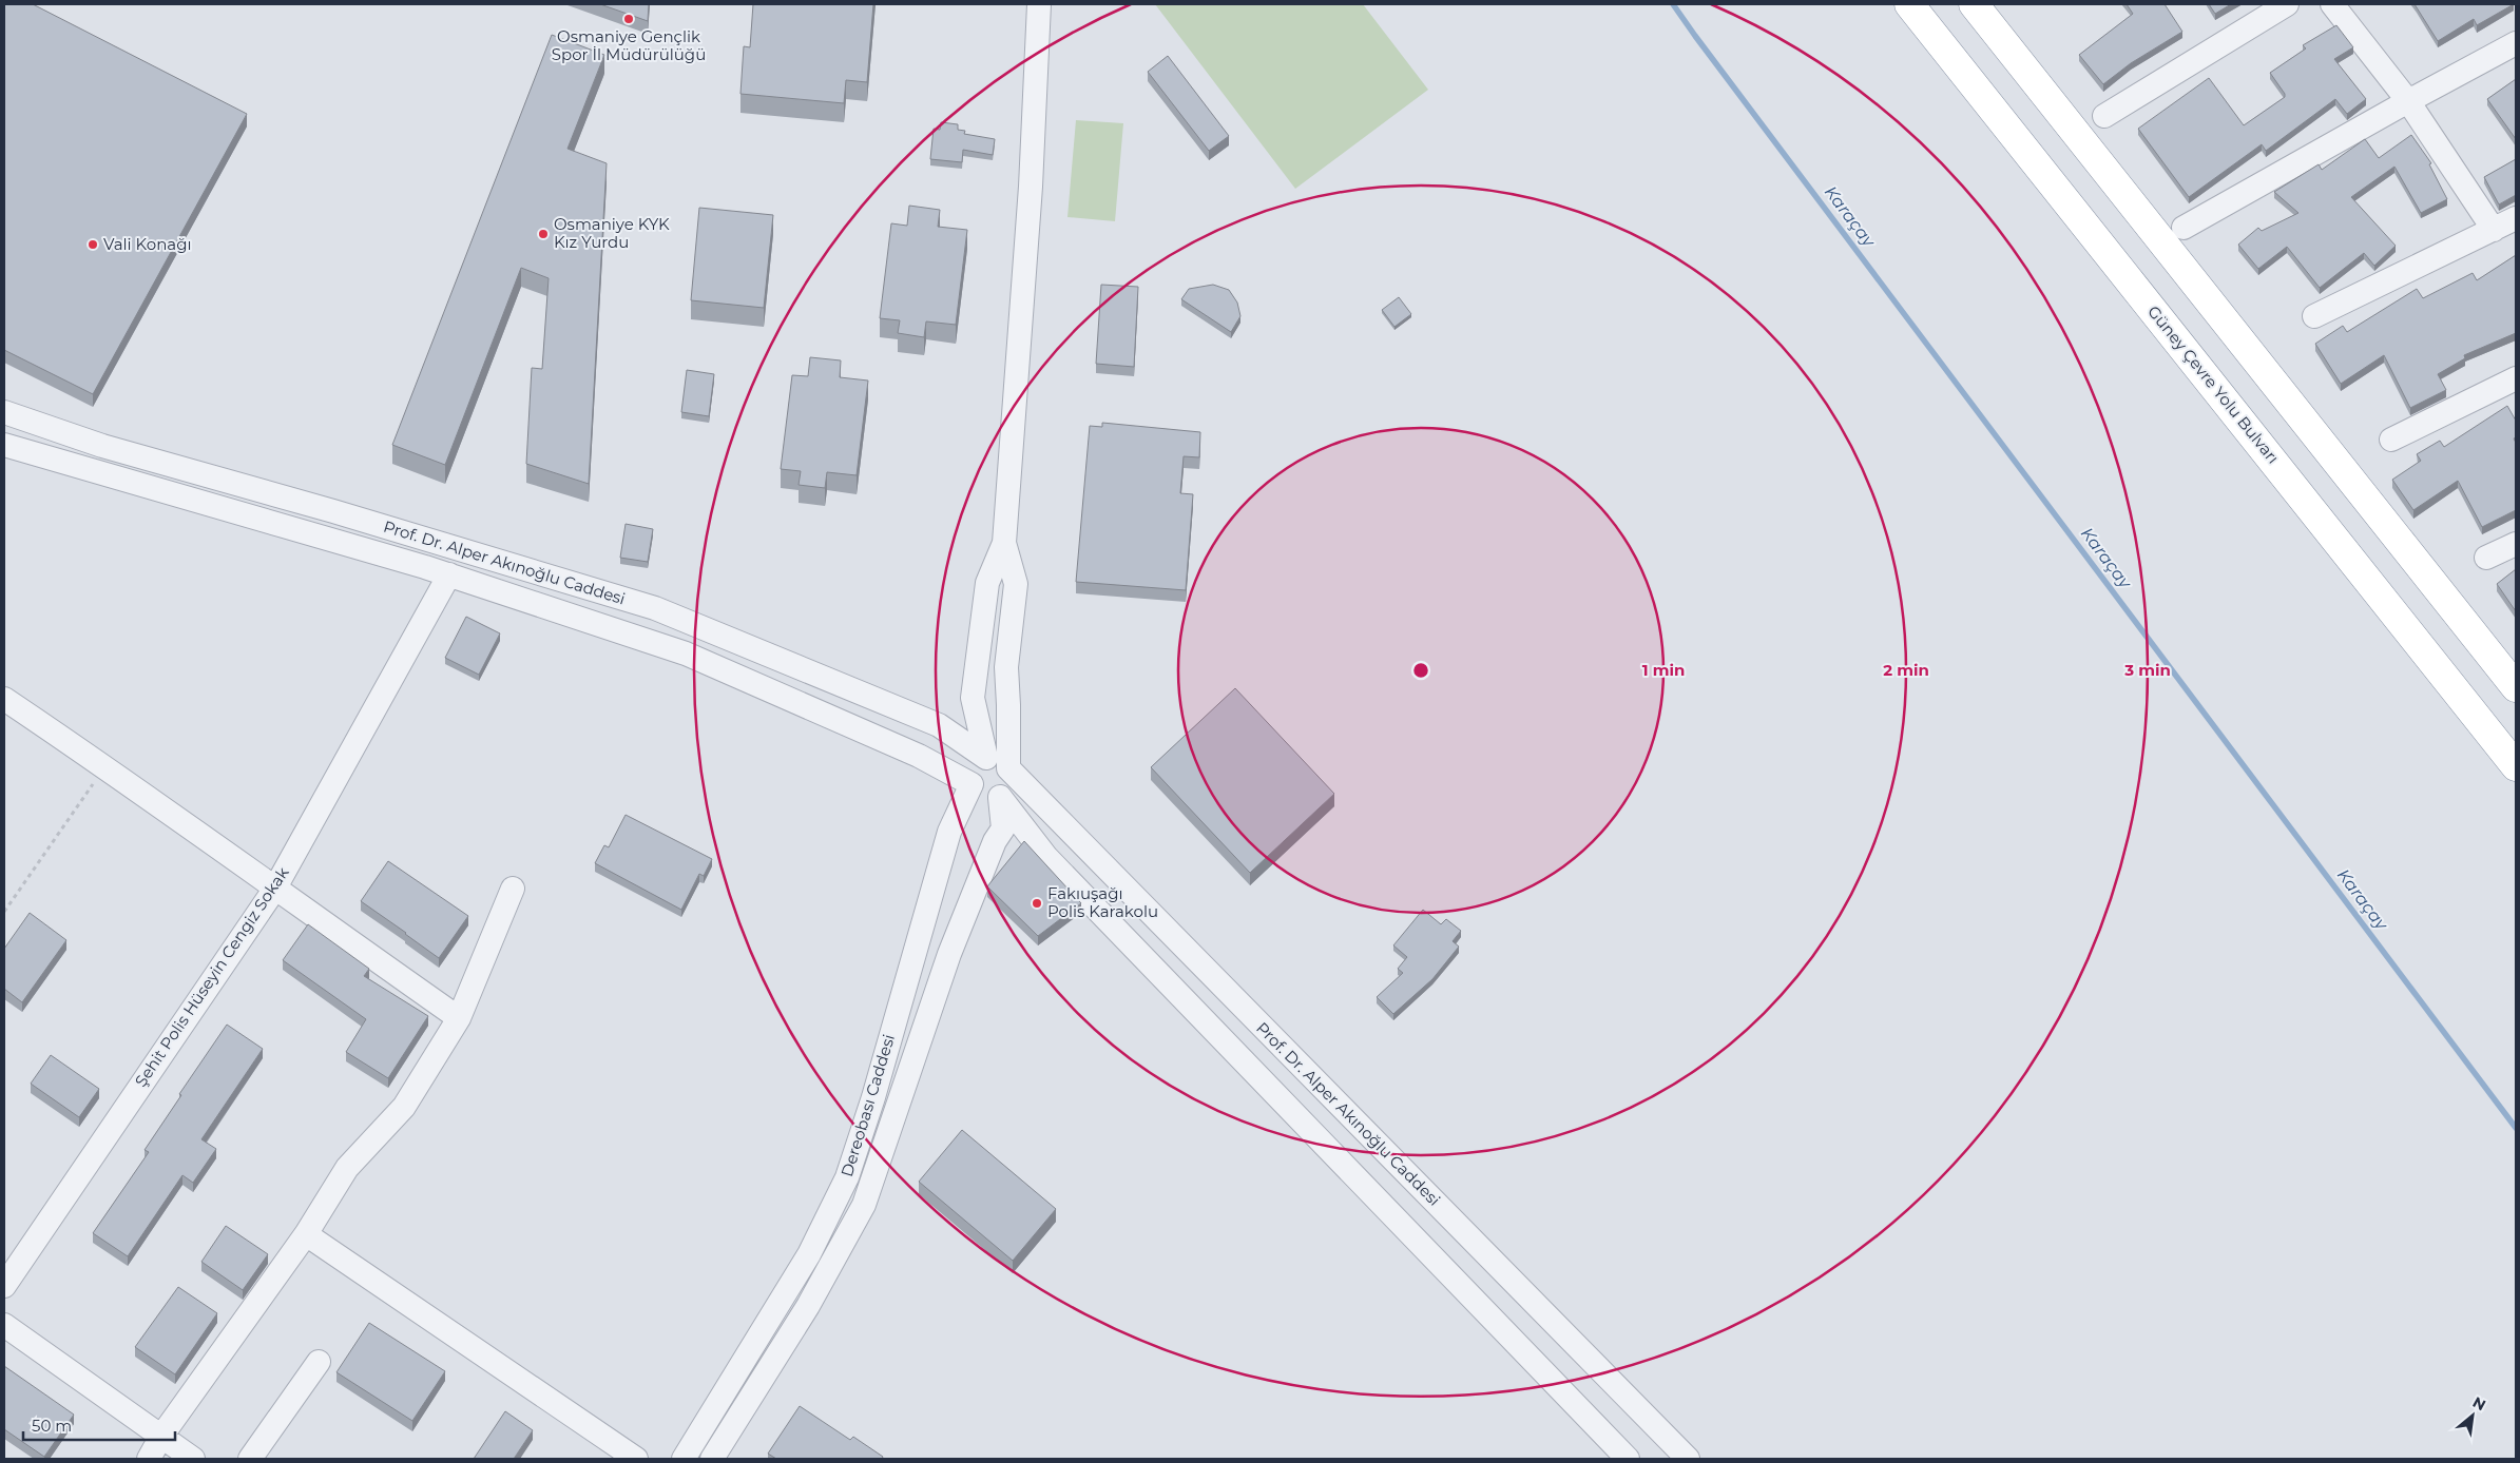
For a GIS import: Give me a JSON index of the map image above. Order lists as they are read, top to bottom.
{
  "streets": {
    "highway": ["Güney Çevre Yolu Bulvarı"],
    "street": ["Prof. Dr. Alper Akınoğlu Caddesi", "Şehit Polis Hüseyin Cengiz Sokak", "Dereobası Caddesi"]
  },
  "crossings": [
    ["Prof. Dr. Alper Akınoğlu Caddesi", "Şehit Polis Hüseyin Cengiz Sokak"],
    ["Prof. Dr. Alper Akınoğlu Caddesi", "Dereobası Caddesi"]
  ],
  "water": ["Karaçay"],
  "places": [
    "Osmaniye Gençlik Spor İl Müdürülüğü",
    "Osmaniye KYK Kız Yurdu",
    "Vali Konağı",
    "Fakıuşağı Polis Karakolu"
  ],
  "scale_bar": "50 m",
  "north": "top right",
  "rings": ["1 min", "2 min", "3 min"]
}
